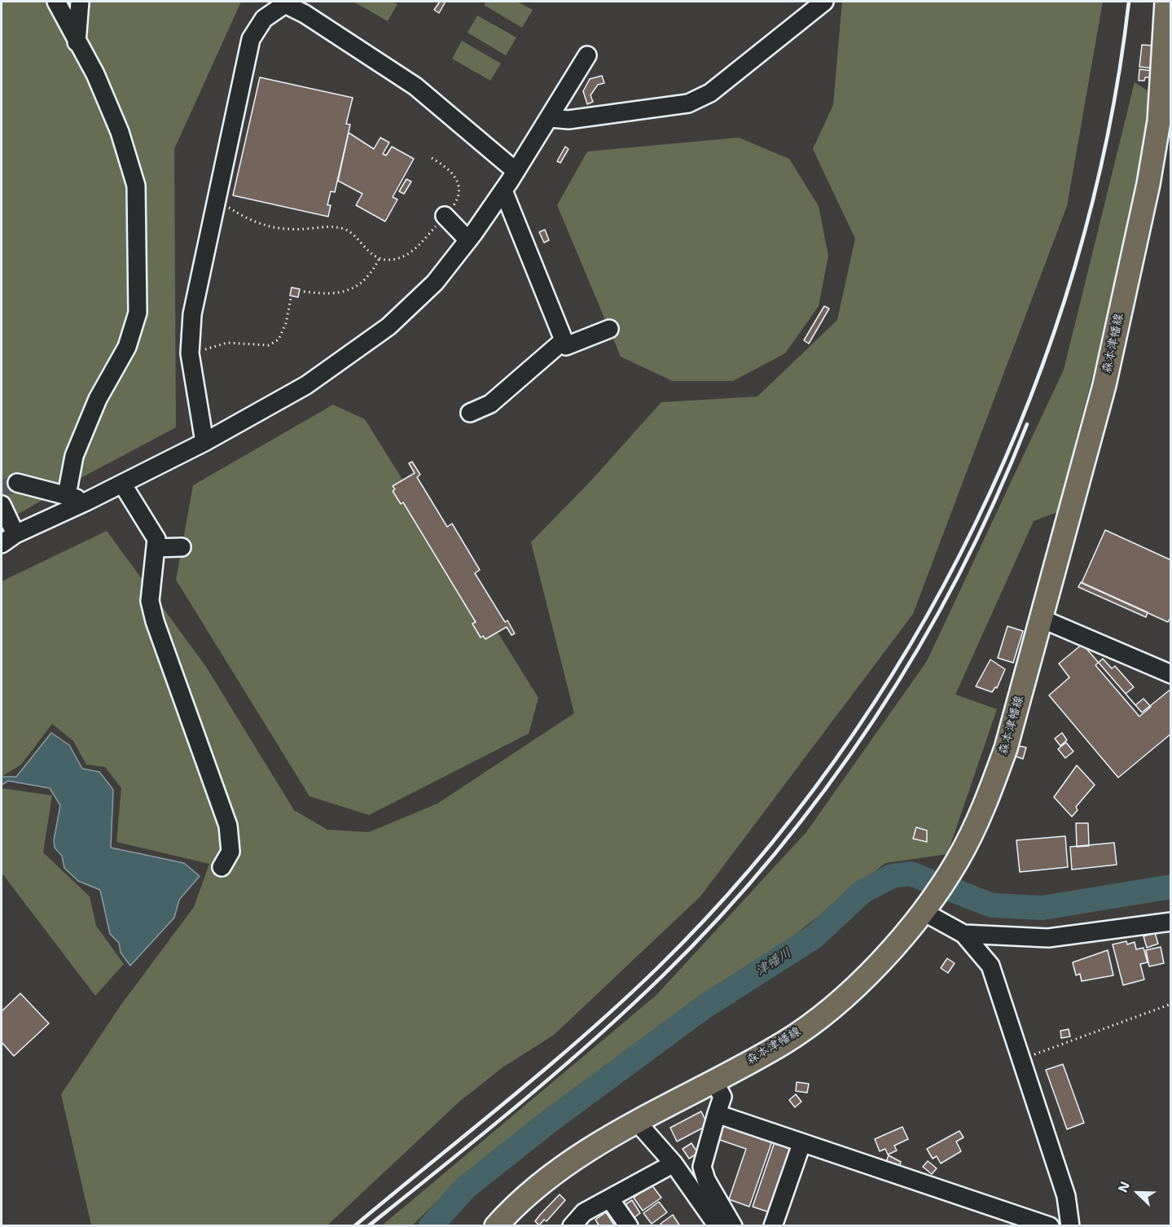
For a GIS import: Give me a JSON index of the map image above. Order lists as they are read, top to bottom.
{
  "streets": {
    "main road": ["森本津幡線"]
  },
  "water": ["津幡川"],
  "north": "top left"
}
